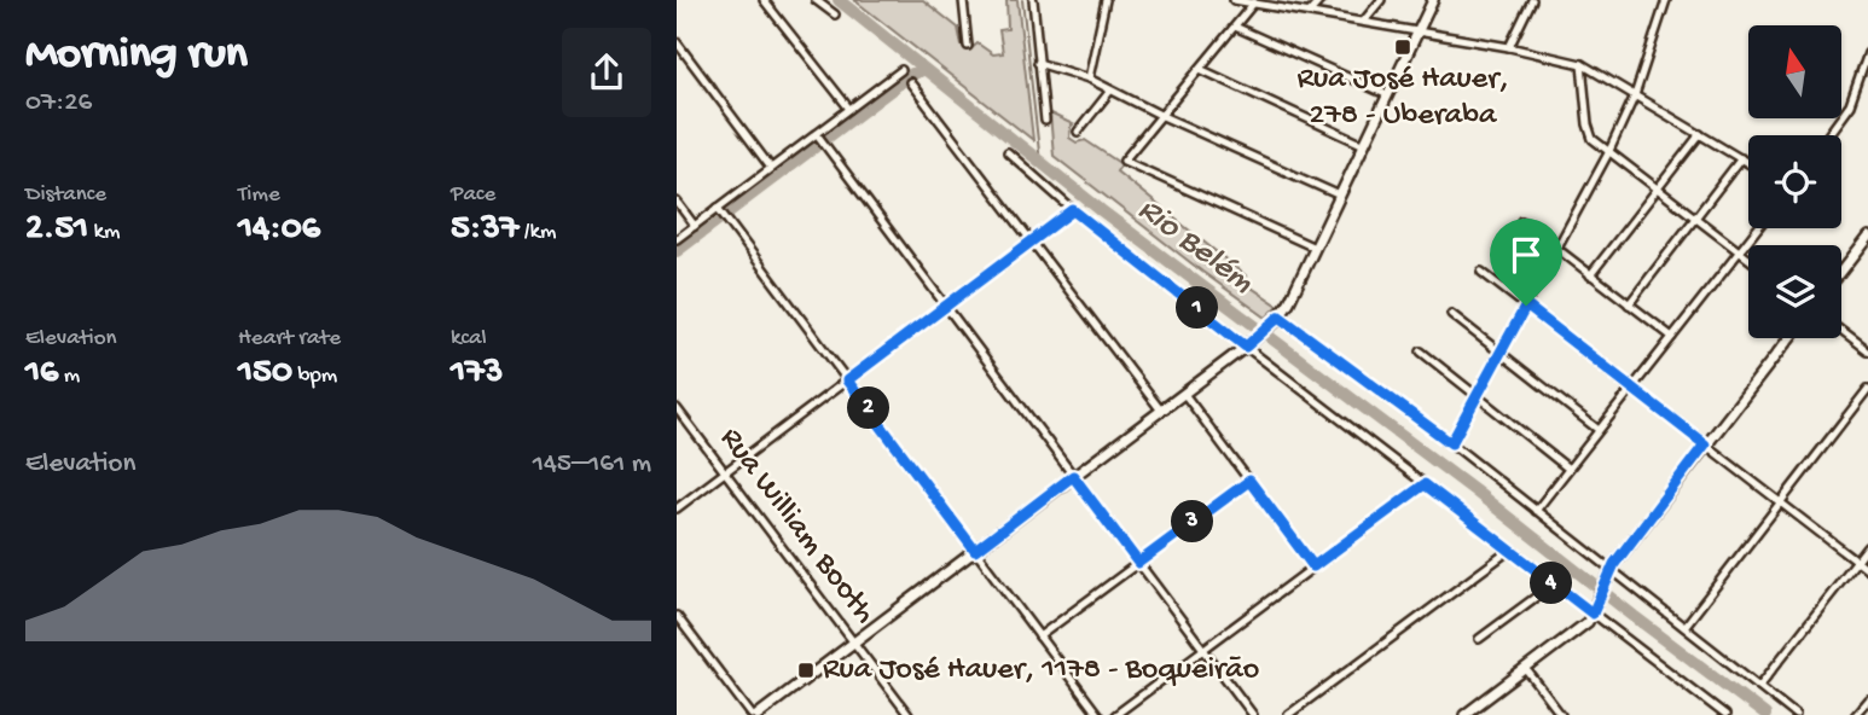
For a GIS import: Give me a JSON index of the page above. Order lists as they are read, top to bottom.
{
  "streets": {
    "street": ["Rua William Booth"]
  },
  "water": ["Rio Belém"],
  "places": {
    "transit": ["Rua José Hauer, 278 - Uberaba", "Rua José Hauer, 1178 - Boqueirão"]
  },
  "north": "top",
  "page": {
    "heading": ["Morning run", "07:26"],
    "stats": [
      ["Distance", "2.51 km"],
      ["Time", "14:06"],
      ["Pace", "5:37 /km"],
      ["Elevation", "16 m"],
      ["Heart rate", "150 bpm"],
      ["kcal", "173"]
    ],
    "pins": [
      "1",
      "2",
      "3",
      "4"
    ],
    "chart": ["Elevation", "145–161 m"]
  }
}
